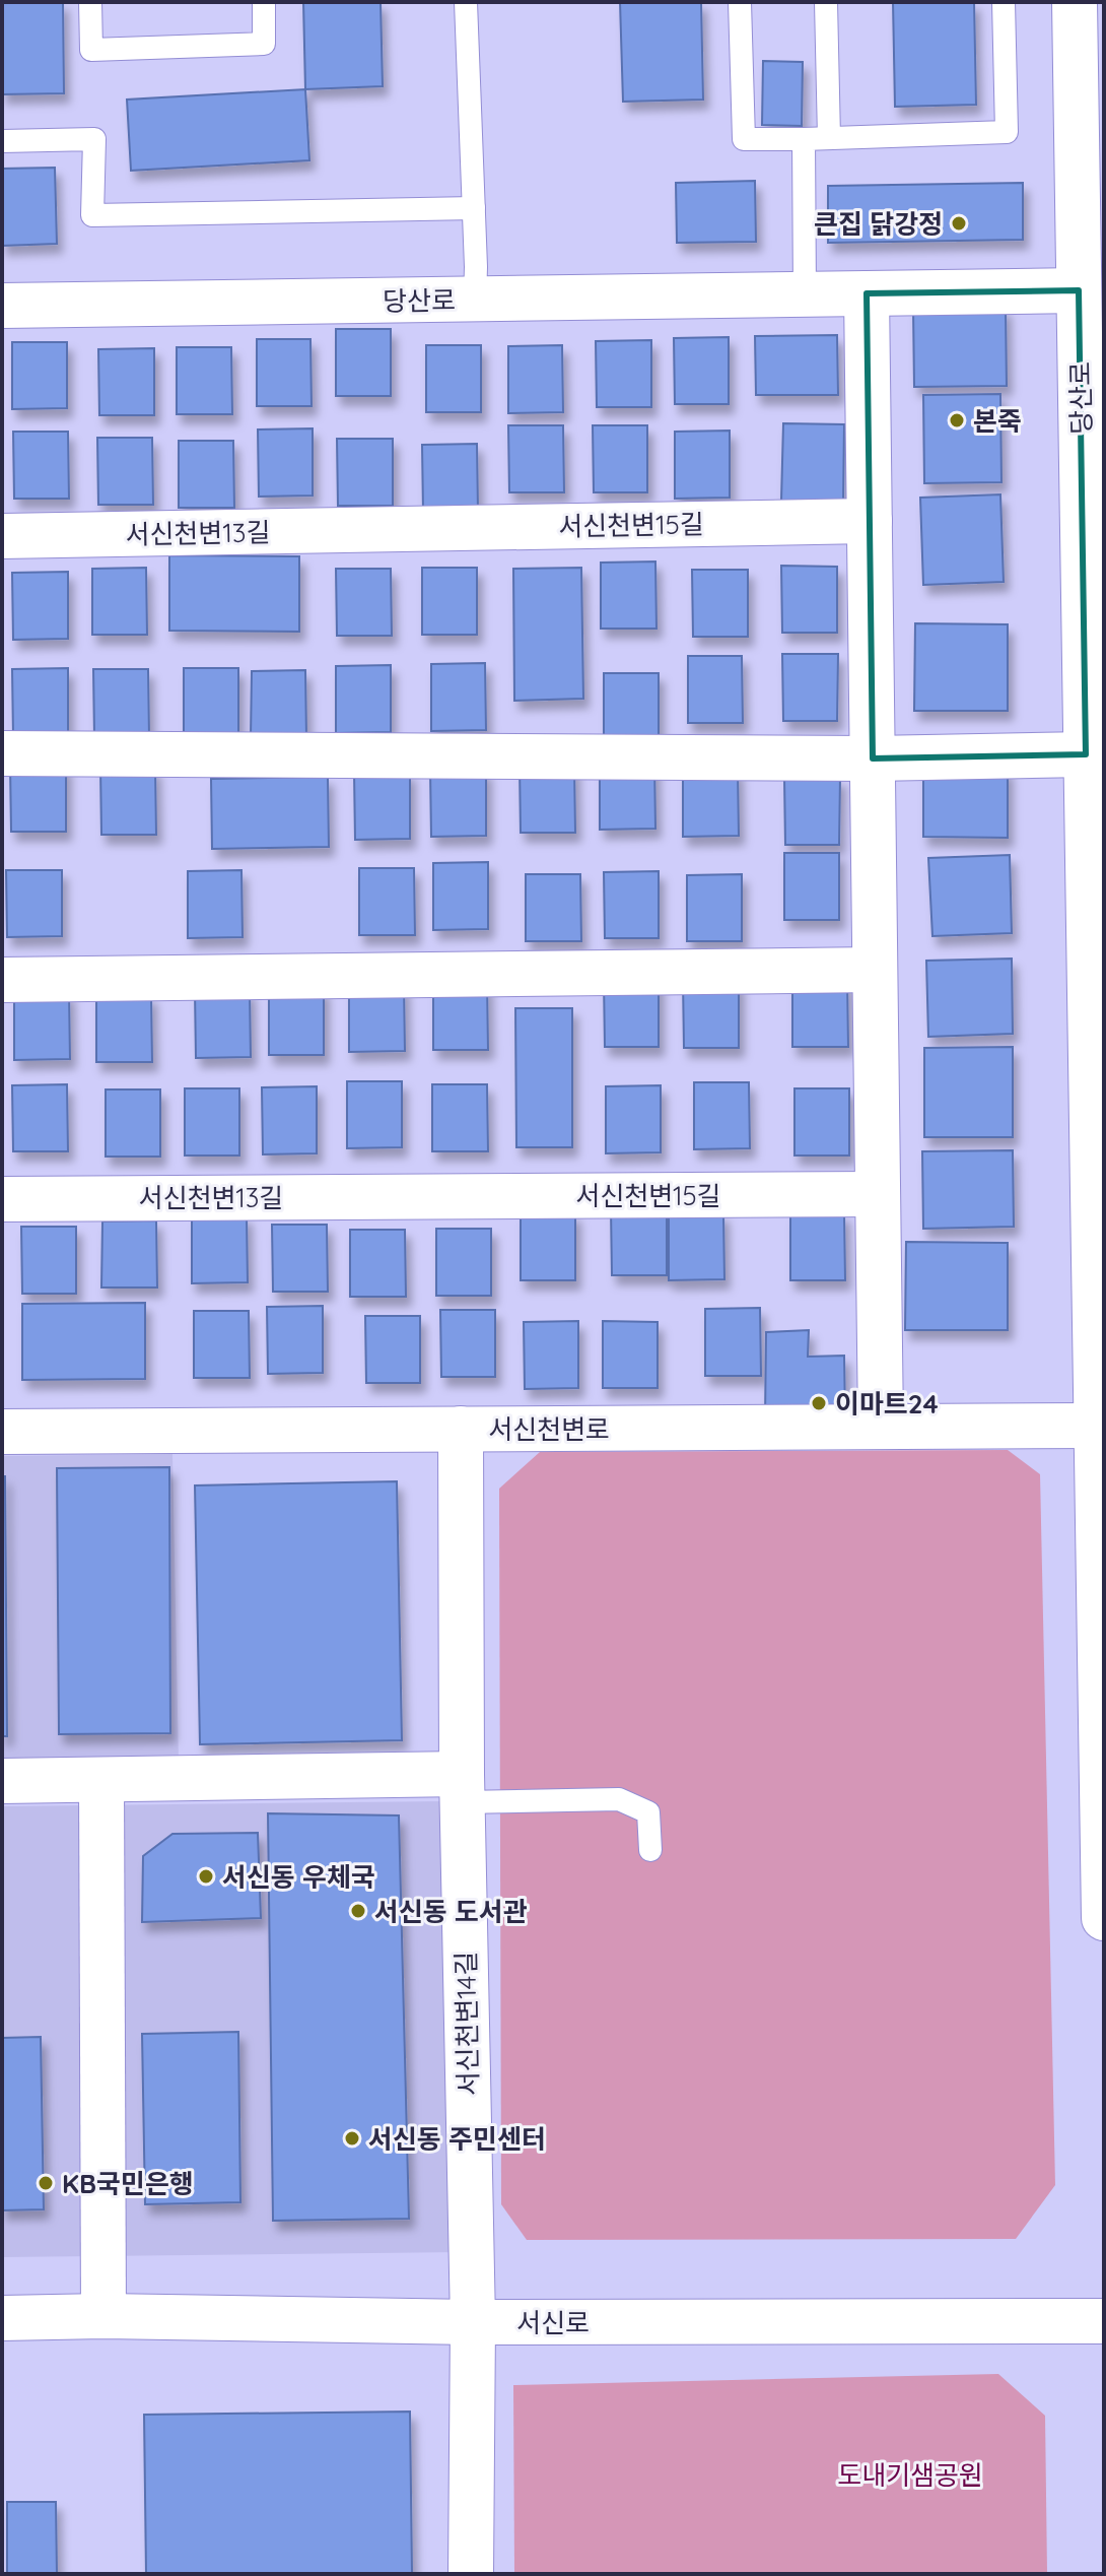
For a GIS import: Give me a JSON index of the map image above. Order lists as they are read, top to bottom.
{
  "streets": {
    "street": [
      "당산로",
      "서신천변15길",
      "서신천변13길",
      "서신천변로",
      "서신천변14길",
      "서신로"
    ]
  },
  "crossings": [
    ["당산로", "서신천변로"],
    ["서신천변15길", "서신천변13길"],
    ["서신천변로", "서신천변14길"],
    ["서신천변14길", "서신로"]
  ],
  "parks": ["도내기샘공원"],
  "places": [
    "큰집 닭강정",
    "본죽",
    "이마트24",
    "서신동 우체국",
    "서신동 도서관",
    "서신동 주민센터",
    "KB국민은행"
  ]
}
